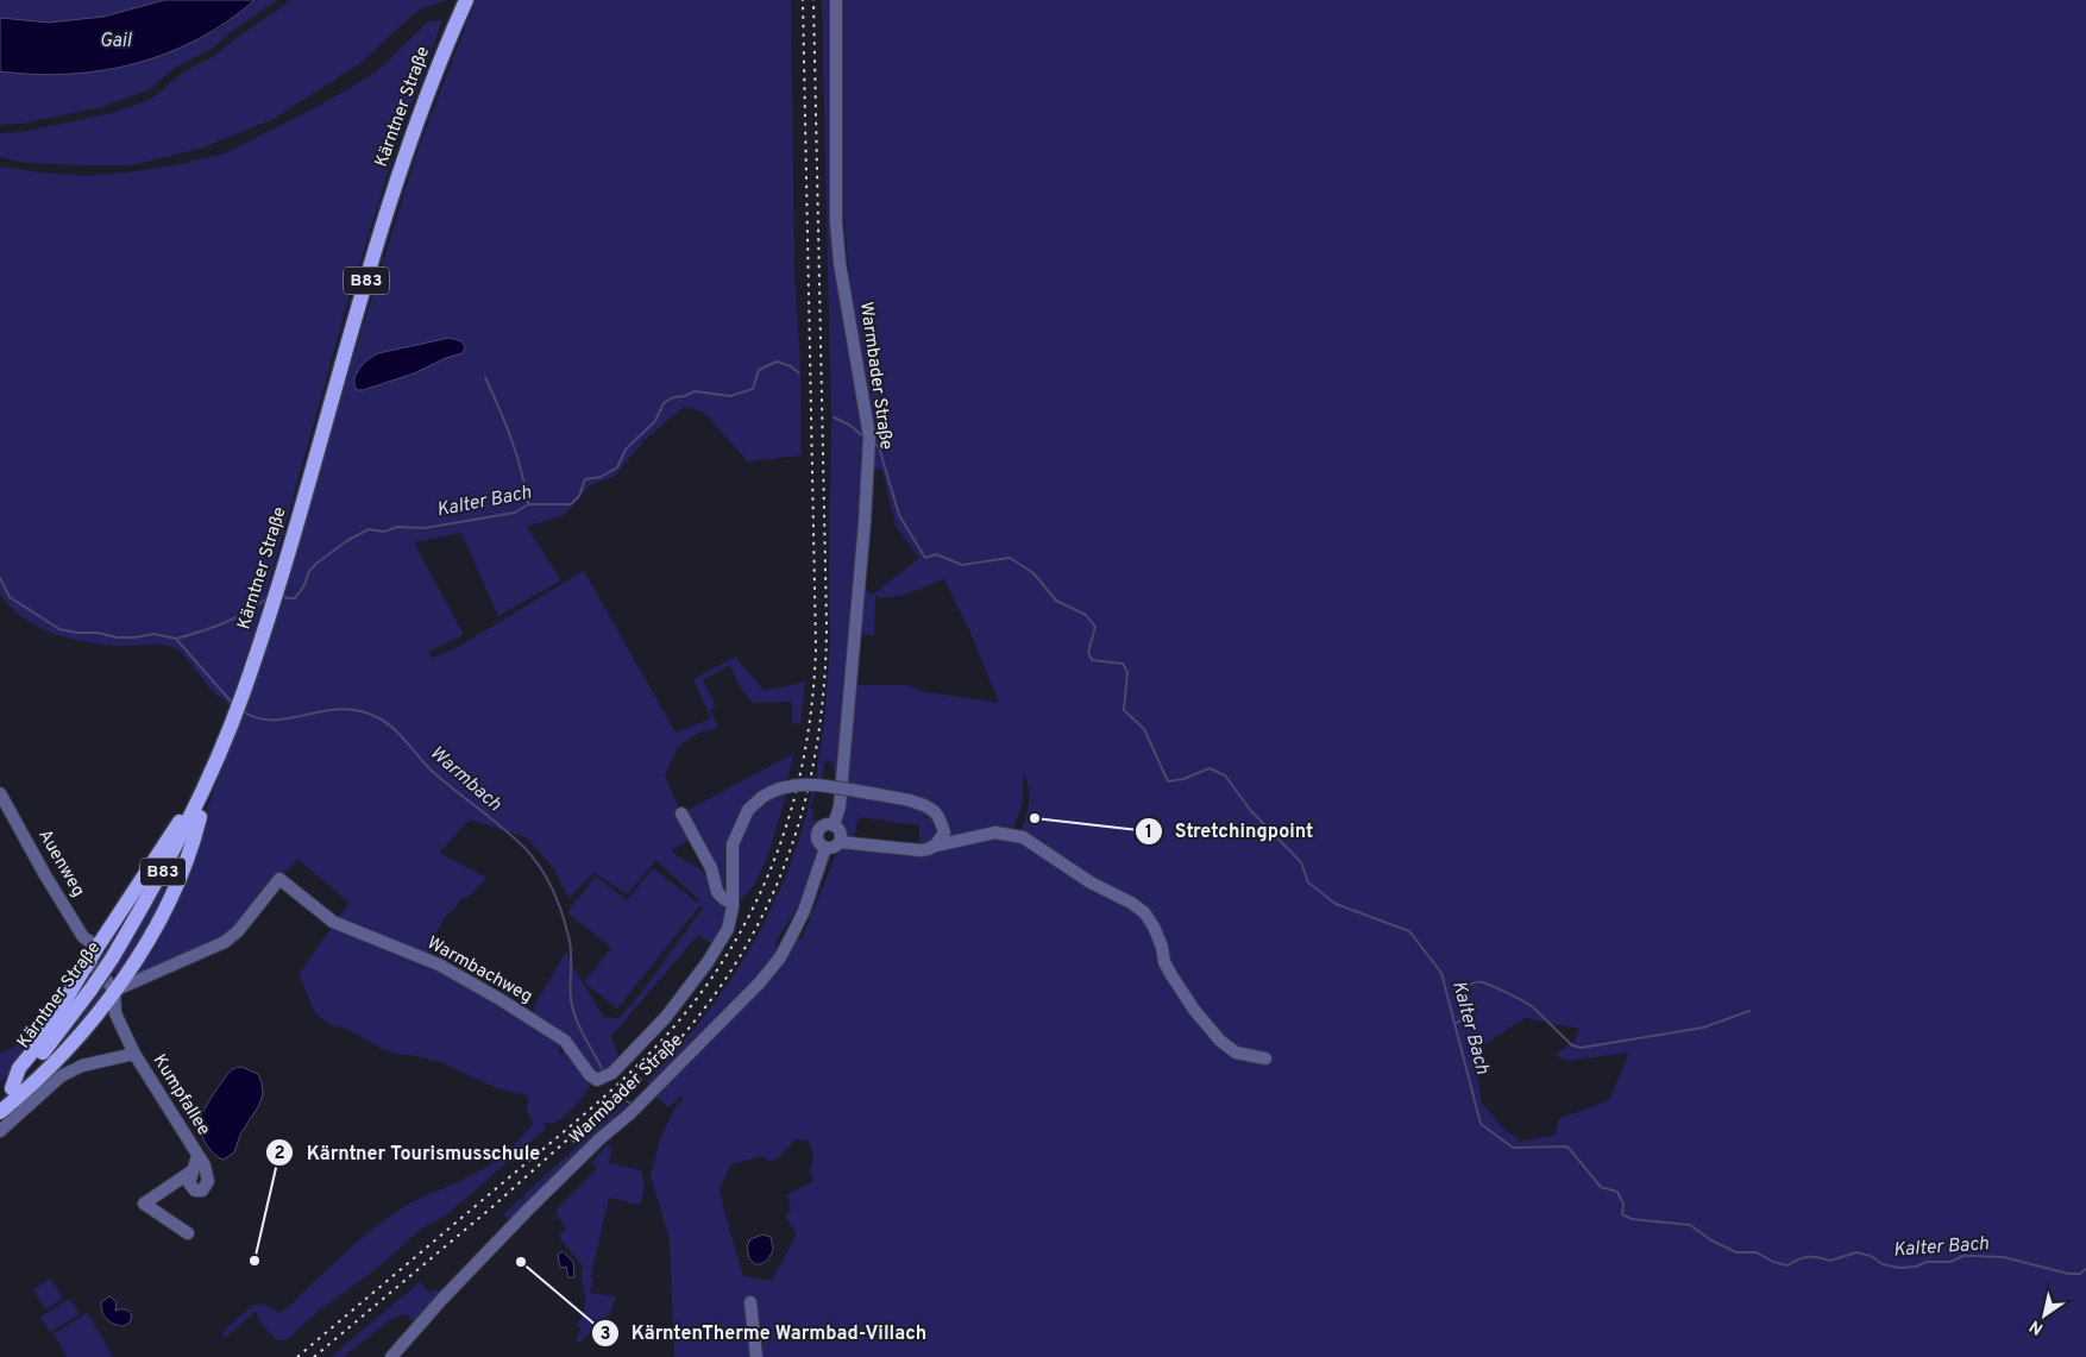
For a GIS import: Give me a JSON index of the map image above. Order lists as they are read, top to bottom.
{
  "streets": {
    "main road": ["Kärntner Straße", "B83"],
    "street": [
      "Warmbader Straße",
      "Auenweg",
      "Warmbachweg",
      "Kumpfallee"
    ]
  },
  "crossings": [
    ["Warmbachweg", "Kumpfallee"]
  ],
  "water": ["Gail", "Kalter Bach", "Warmbach"],
  "places": ["Stretchingpoint", "Kärntner Tourismusschule", "KärntenTherme Warmbad-Villach"],
  "north": "bottom left"
}
